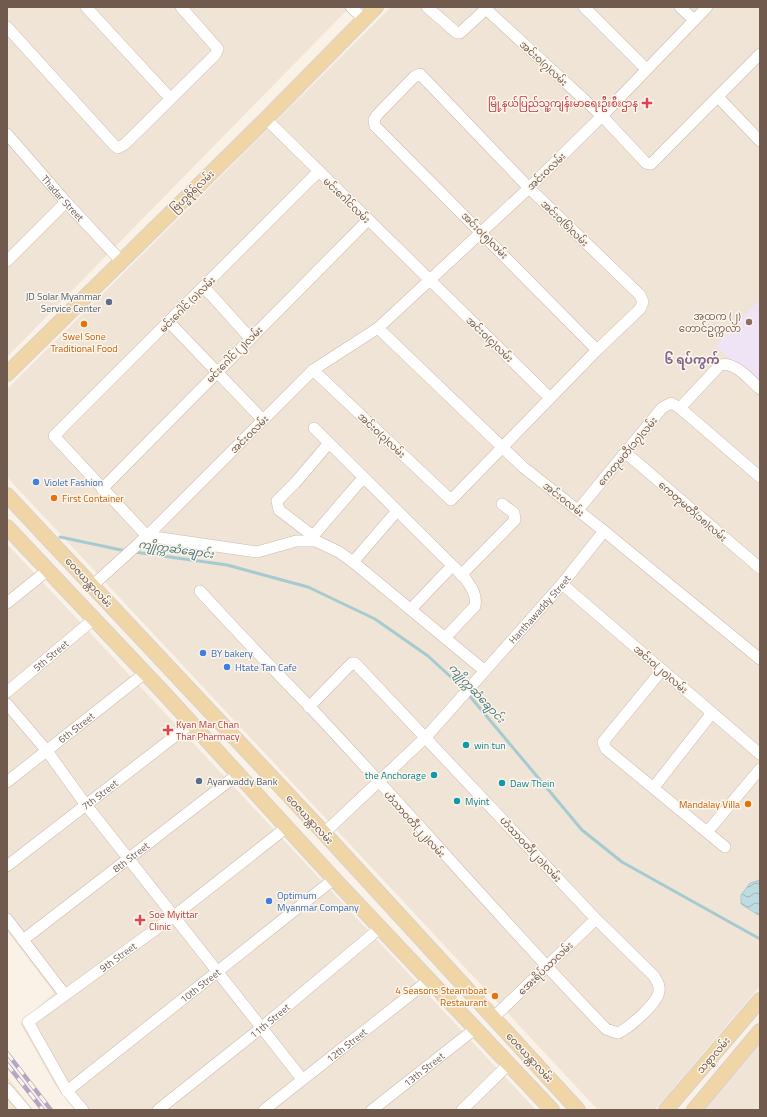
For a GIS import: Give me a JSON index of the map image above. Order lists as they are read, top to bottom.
{
  "streets": {
    "main road": ["ဗြဟ္မစိုရ်လမ်း", "ဝေဇယန္တာလမ်း", "သစ္စာလမ်း"],
    "street": [
      "အင်းဝ(၇)လမ်း",
      "အင်းဝလမ်း",
      "Thadar Street",
      "မင်းဂေါင်လမ်း",
      "အင်းဝ(၆)လမ်း",
      "အင်းဝ(၅)လမ်း",
      "မင်းဂေါင် (၁)လမ်း",
      "အင်းဝ(၄)လမ်း",
      "မင်းဂေါင် (၂)လမ်း",
      "အင်းဝ(၃)လမ်း",
      "ကေတုမတီ(၁၇)လမ်း",
      "ကေတုမတီ(၁၈)လမ်း",
      "Hanthawaddy Street",
      "5th Street",
      "အင်းဝ(၂၀)လမ်း",
      "6th Street",
      "7th Street",
      "ဟံသာဝတီ(၂၂)လမ်း",
      "ဟံသာဝတီ(၂၁)လမ်း",
      "8th Street",
      "9th Street",
      "အေးရိပ်သာလမ်း",
      "10th Street",
      "11th Street",
      "12th Street",
      "13th Street"
    ]
  },
  "crossings": [
    ["အင်းဝ(၇)လမ်း", "အင်းဝလမ်း"],
    ["အင်းဝလမ်း", "မင်းဂေါင်လမ်း"],
    ["အင်းဝလမ်း", "အင်းဝ(၆)လမ်း"],
    ["အင်းဝလမ်း", "အင်းဝ(၅)လမ်း"],
    ["အင်းဝလမ်း", "အင်းဝ(၄)လမ်း"],
    ["အင်းဝလမ်း", "အင်းဝ(၃)လမ်း"],
    ["အင်းဝလမ်း", "ကေတုမတီ(၁၇)လမ်း"],
    ["အင်းဝလမ်း", "ဝေဇယန္တာလမ်း"],
    ["အင်းဝလမ်း", "Hanthawaddy Street"],
    ["ဗြဟ္မစိုရ်လမ်း", "Thadar Street"],
    ["ဗြဟ္မစိုရ်လမ်း", "မင်းဂေါင်လမ်း"],
    ["မင်းဂေါင်လမ်း", "မင်းဂေါင် (၁)လမ်း"],
    ["မင်းဂေါင်လမ်း", "အင်းဝ(၄)လမ်း"],
    ["မင်းဂေါင်လမ်း", "မင်းဂေါင် (၂)လမ်း"],
    ["အင်းဝ(၆)လမ်း", "အင်းဝ(၅)လမ်း"],
    ["မင်းဂေါင် (၁)လမ်း", "မင်းဂေါင် (၂)လမ်း"],
    ["ကေတုမတီ(၁၇)လမ်း", "ကေတုမတီ(၁၈)လမ်း"],
    ["ဝေဇယန္တာလမ်း", "5th Street"],
    ["ဝေဇယန္တာလမ်း", "6th Street"],
    ["ဝေဇယန္တာလမ်း", "7th Street"],
    ["ဝေဇယန္တာလမ်း", "8th Street"],
    ["ဝေဇယန္တာလမ်း", "9th Street"],
    ["ဝေဇယန္တာလမ်း", "အေးရိပ်သာလမ်း"],
    ["ဝေဇယန္တာလမ်း", "10th Street"],
    ["ဝေဇယန္တာလမ်း", "11th Street"],
    ["ဝေဇယန္တာလမ်း", "12th Street"],
    ["ဝေဇယန္တာလမ်း", "13th Street"],
    ["Hanthawaddy Street", "အင်းဝ(၂၀)လမ်း"],
    ["Hanthawaddy Street", "ဟံသာဝတီ(၂၁)လမ်း"],
    ["ဟံသာဝတီ(၂၂)လမ်း", "ဟံသာဝတီ(၂၁)လမ်း"],
    ["ဟံသာဝတီ(၂၂)လမ်း", "အေးရိပ်သာလမ်း"],
    ["ဟံသာဝတီ(၂၁)လမ်း", "အေးရိပ်သာလမ်း"],
    ["9th Street", "10th Street"]
  ],
  "districts": ["၆ ရပ်ကွက်"],
  "water": ["ကျိုက္ကဆံချောင်း"],
  "places": {
    "health": ["မြို့နယ်ပြည်သူ့ကျန်းမာရေးဦးစီးဌာန", "Kyan Mar Chan Thar Pharmacy", "Soe Myittar Clinic"],
    "other": [
      "JD Solar Myanmar Service Center",
      "အထက (၂) တောင်ဥက္ကလာ",
      "Swel Sone Traditional Food",
      "Violet Fashion",
      "First Container",
      "BY bakery",
      "Htate Tan Cafe",
      "win tun",
      "the Anchorage",
      "Ayarwaddy Bank",
      "Daw Thein",
      "Myint",
      "Mandalay Villa",
      "Optimum Myanmar Company",
      "4 Seasons Steamboat Restaurant"
    ]
  }
}
